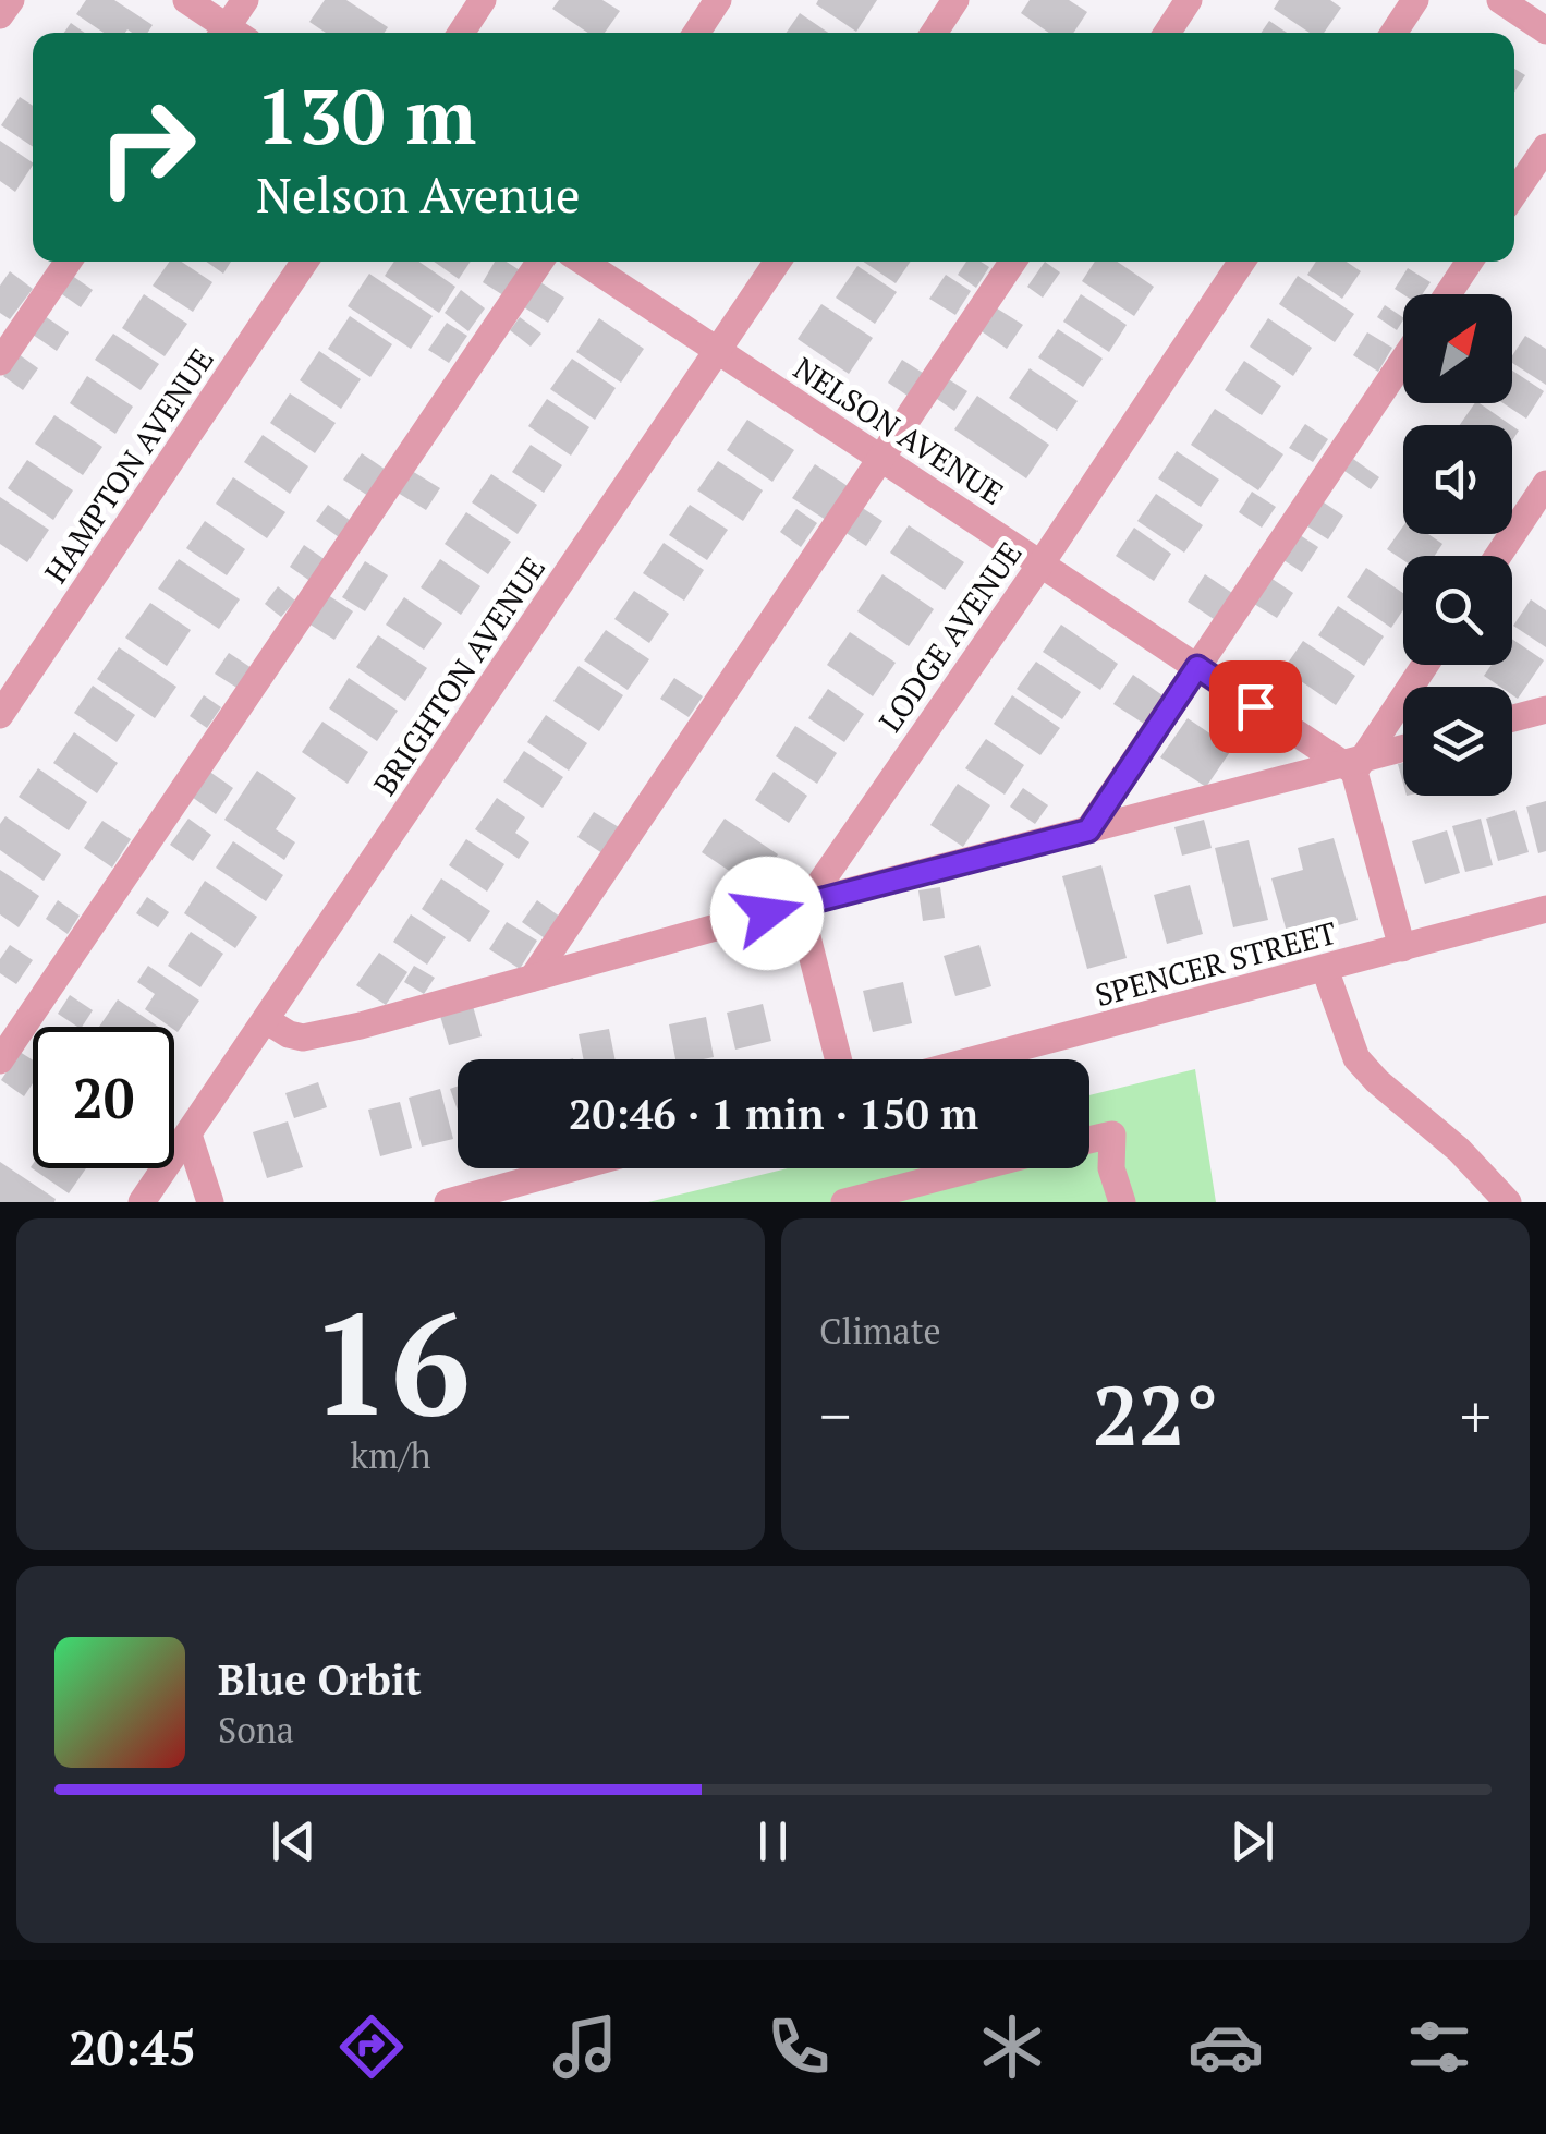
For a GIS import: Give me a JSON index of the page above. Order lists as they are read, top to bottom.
{
  "streets": {
    "street": [
      "NELSON AVENUE",
      "HAMPTON AVENUE",
      "LODGE AVENUE",
      "BRIGHTON AVENUE",
      "SPENCER STREET"
    ]
  },
  "crossings": [
    ["NELSON AVENUE", "LODGE AVENUE"],
    ["NELSON AVENUE", "BRIGHTON AVENUE"]
  ],
  "north": "top right",
  "page": {
    "turn": ["130 m", "Nelson Avenue"],
    "limit": "20",
    "trip": "20:46 · 1 min · 150 m",
    "tile": [
      ["16", "km/h"],
      "Climate"
    ],
    "heat": ["−", "22°", "+"],
    "song": ["Blue Orbit", "Sona"],
    "tabs": "20:45"
  }
}
